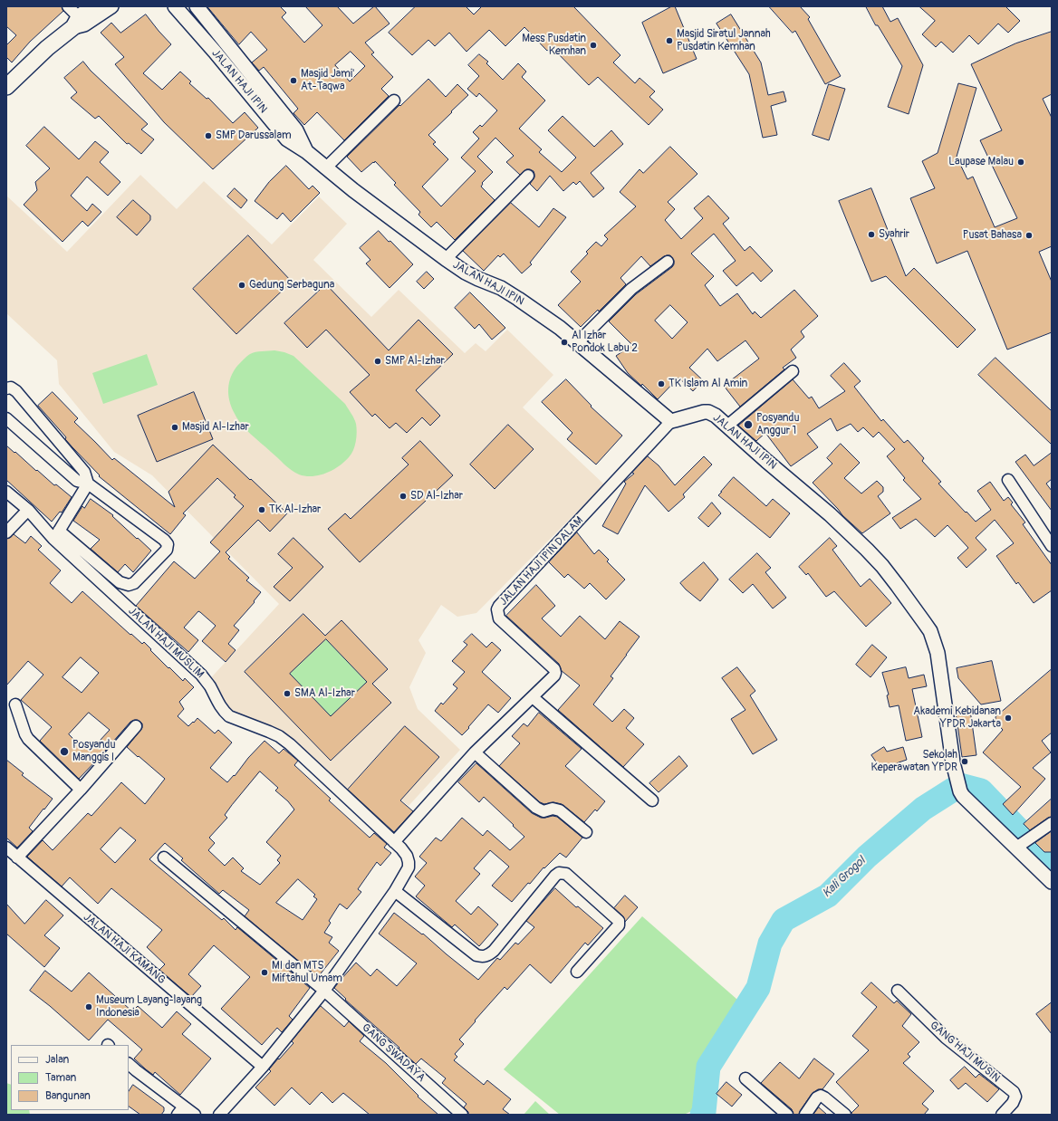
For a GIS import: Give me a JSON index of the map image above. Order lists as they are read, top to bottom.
{
  "streets": {
    "street": [
      "JALAN HAJI IPIN",
      "JALAN HAJI IPIN DALAM",
      "JALAN HAJI MUSLIM",
      "JALAN HAJI KAMANG",
      "GANG HAJI MUSIN",
      "GANG SWADAYA"
    ]
  },
  "crossings": [
    ["JALAN HAJI IPIN", "JALAN HAJI IPIN DALAM"],
    ["JALAN HAJI IPIN DALAM", "JALAN HAJI MUSLIM"]
  ],
  "water": ["Kali Grogol"],
  "places": [
    "Masjid Siratul Jannah Pusdatin Kemhan",
    "Mess Pusdatin Kemhan",
    "Masjid Jami' At-Taqwa",
    "SMP Darussalam",
    "Laupase Malau",
    "Syahrir",
    "Pusat Bahasa",
    "Gedung Serbaguna",
    "Al Izhar Pondok Labu 2",
    "SMP Al-Izhar",
    "TK Islam Al Amin",
    "Posyandu Anggur 1",
    "Masjid Al-Izhar",
    "SD Al-Izhar",
    "TK Al-Izhar",
    "SMA Al-Izhar",
    "Akademi Kebidanan YPDR Jakarta",
    "Posyandu Manggis I",
    "Sekolah Keperawatan YPDR",
    "MI dan MTS Miftahul Umam",
    "Museum Layang-layang Indonesia"
  ],
  "legend": ["Jalan", "Taman", "Bangunan"]
}
